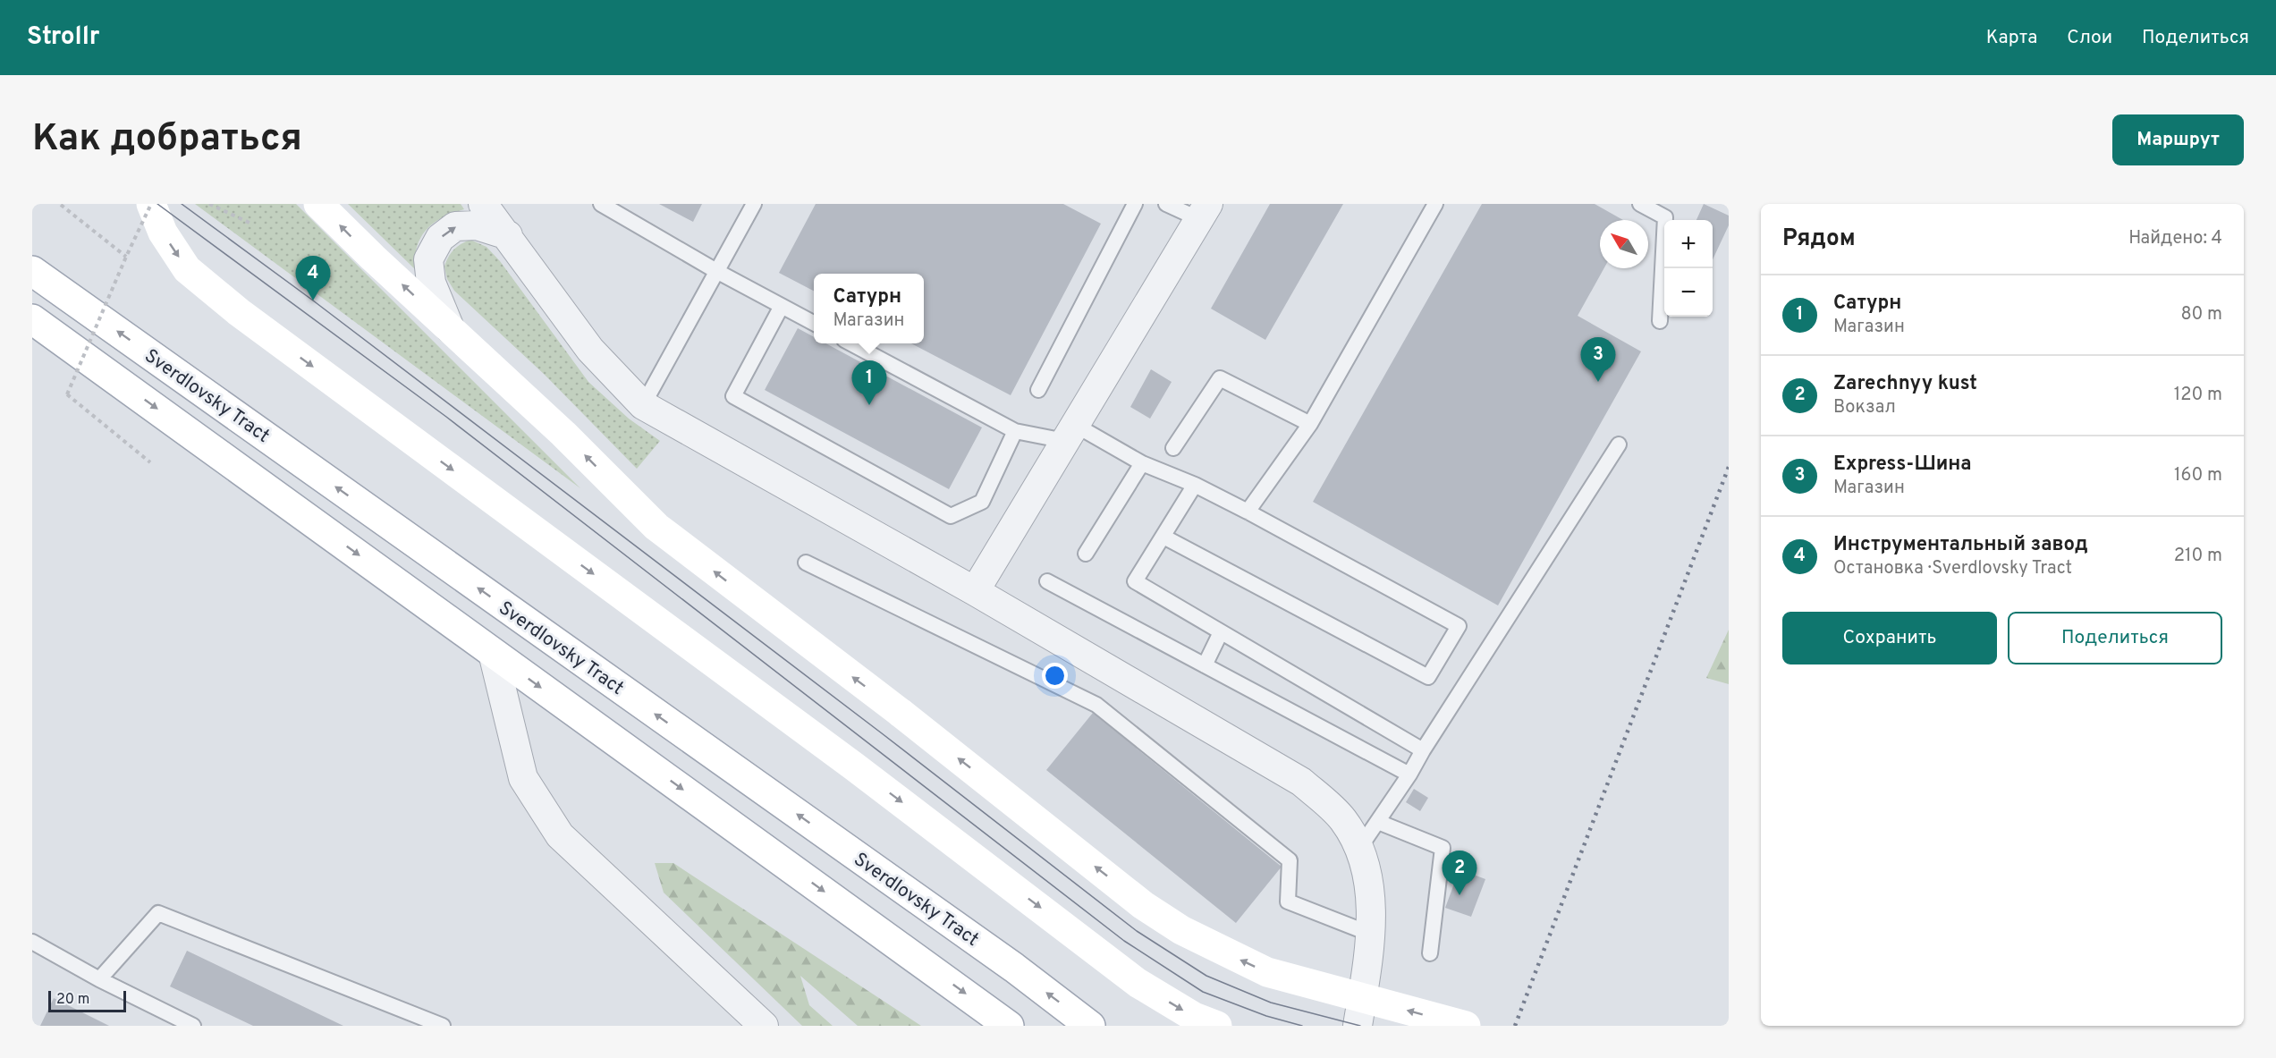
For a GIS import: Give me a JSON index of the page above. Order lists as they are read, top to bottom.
{
  "streets": {
    "main road": ["Sverdlovsky Tract"]
  },
  "scale_bar": "20 m",
  "north": "top left",
  "page": {
    "header": "Strollr",
    "nav": ["Карта", "Слои", "Поделиться"],
    "buttons": [
      "Маршрут",
      ["Сохранить", "Поделиться"]
    ],
    "title": "Как добраться",
    "heading": ["Рядом", "Найдено: 4"],
    "map_buttons": ["+", "−"],
    "pins": [
      "4",
      "3",
      "1",
      "2"
    ],
    "popup": ["Сатурн", "Магазин"],
    "list": [
      {
        "mark": "1",
        "name": "Сатурн",
        "note": "Магазин",
        "value": "80 m"
      },
      {
        "mark": "2",
        "name": "Zarechnyy kust",
        "note": "Вокзал",
        "value": "120 m"
      },
      {
        "mark": "3",
        "name": "Express-Шина",
        "note": "Магазин",
        "value": "160 m"
      },
      {
        "mark": "4",
        "name": "Инструментальный завод",
        "note": "Остановка · Sverdlovsky Tract",
        "value": "210 m"
      }
    ],
    "scale": "20 m"
  }
}
